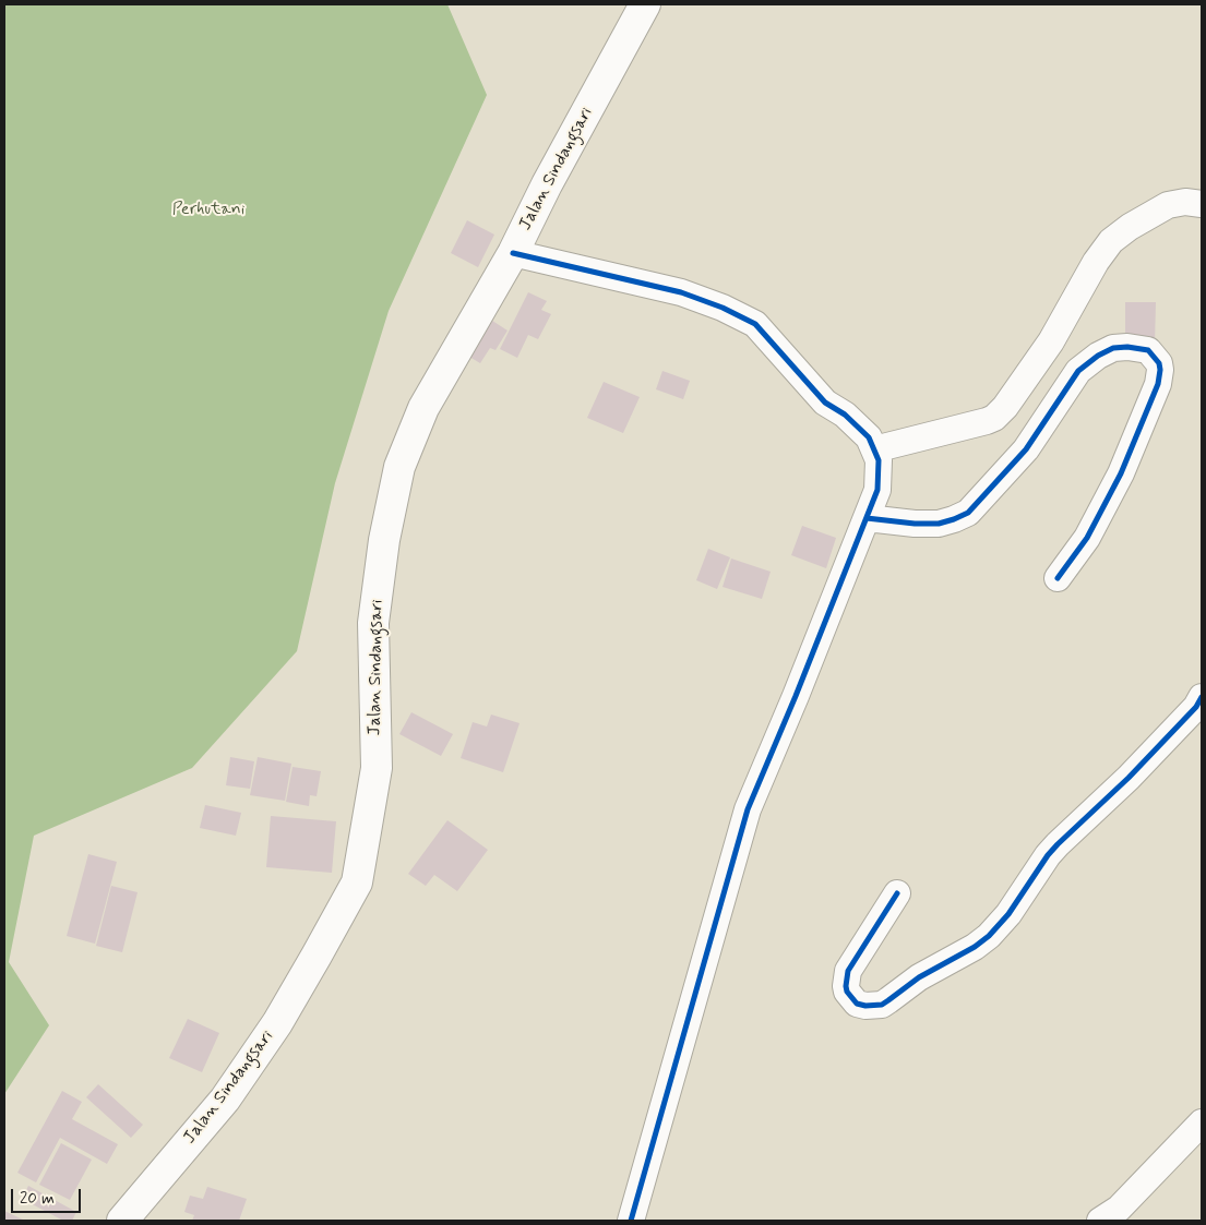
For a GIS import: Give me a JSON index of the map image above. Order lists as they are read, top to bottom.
{
  "streets": {
    "main road": ["Jalan Sindangsari"]
  },
  "parks": ["Perhutani"],
  "scale_bar": "20 m"
}
